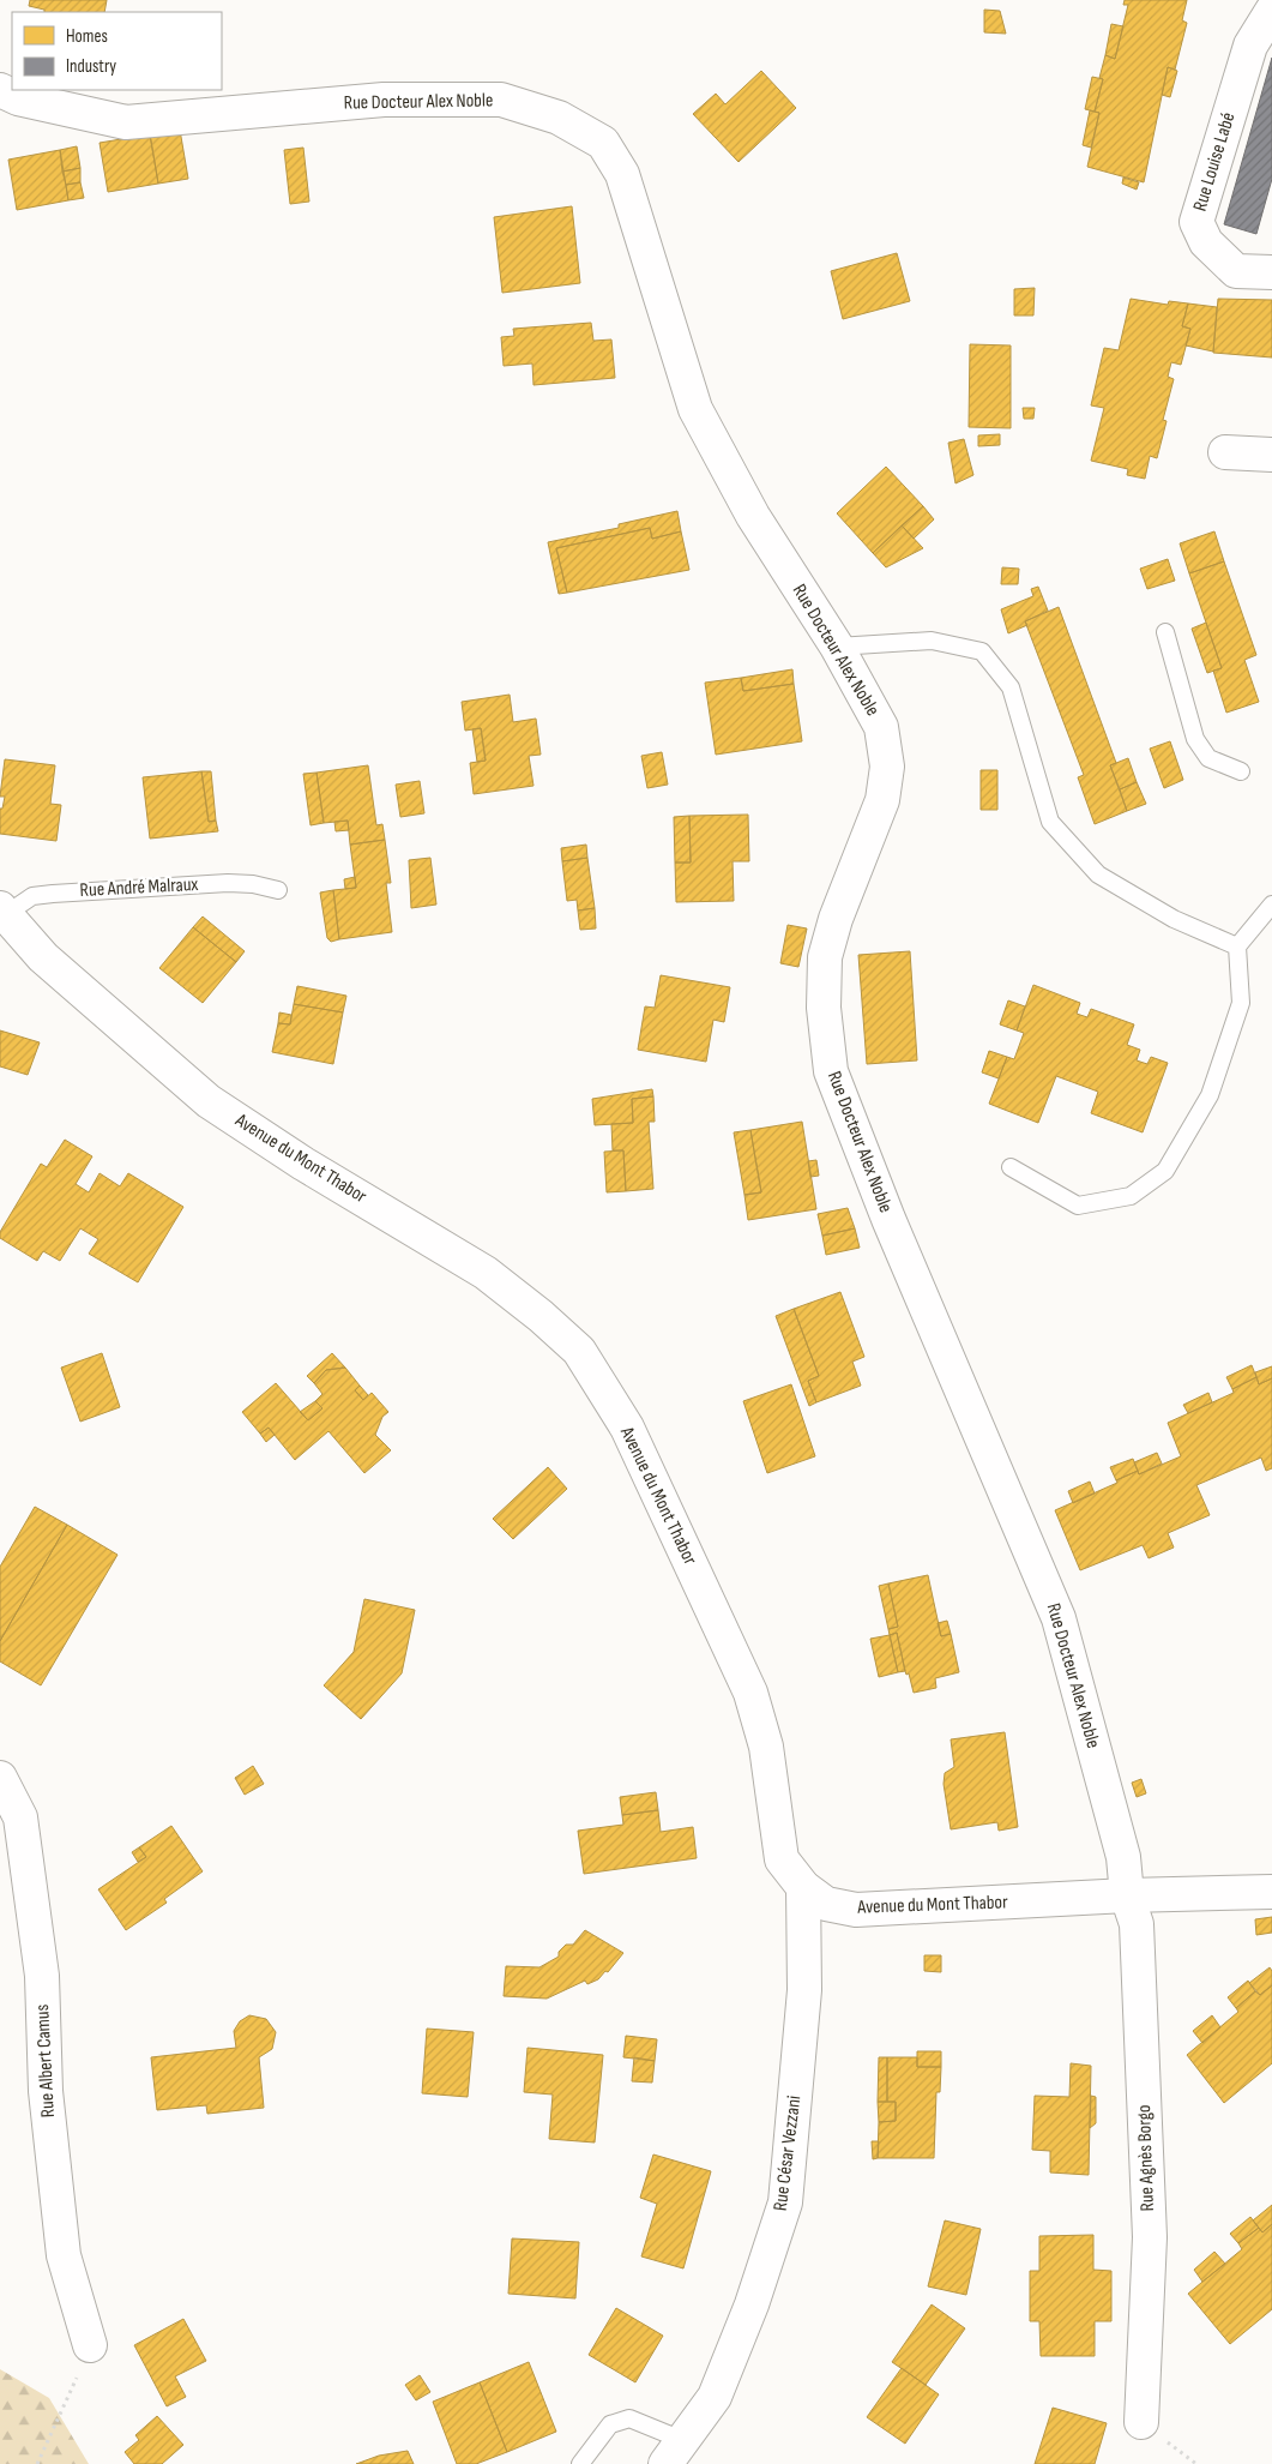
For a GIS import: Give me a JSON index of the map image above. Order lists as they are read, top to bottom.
{
  "streets": {
    "street": [
      "Rue Docteur Alex Noble",
      "Rue Louise Labé",
      "Avenue du Mont Thabor",
      "Rue Albert Camus",
      "Rue César Vezzani",
      "Rue Agnès Borgo"
    ],
    "lane": ["Rue André Malraux"]
  },
  "crossings": [
    ["Rue Docteur Alex Noble", "Avenue du Mont Thabor"],
    ["Rue Docteur Alex Noble", "Rue Agnès Borgo"],
    ["Rue André Malraux", "Avenue du Mont Thabor"],
    ["Avenue du Mont Thabor", "Rue César Vezzani"],
    ["Avenue du Mont Thabor", "Rue Agnès Borgo"]
  ],
  "legend": ["Homes", "Industry"]
}
